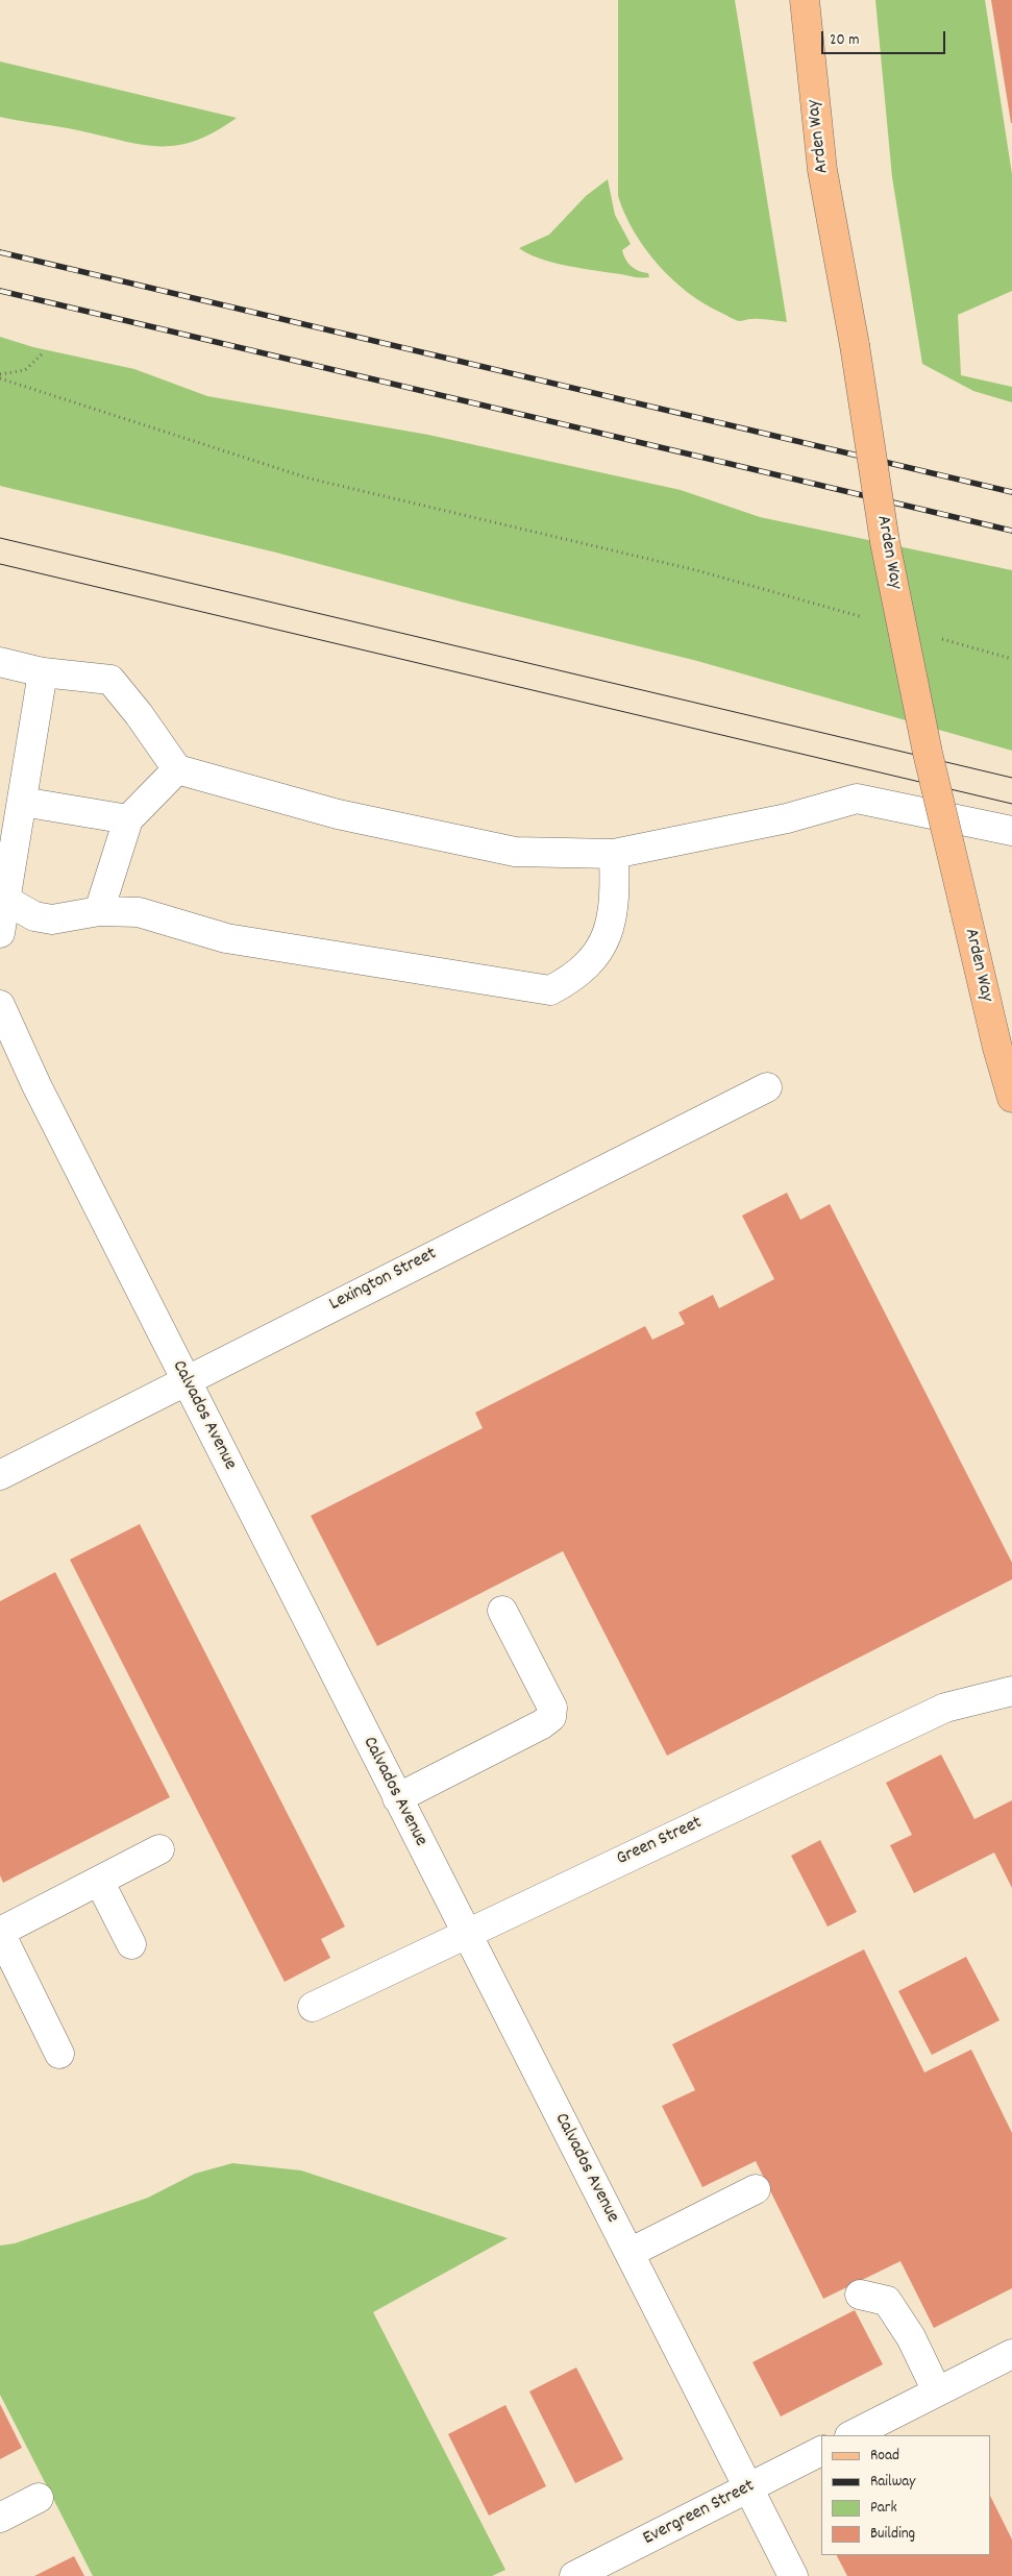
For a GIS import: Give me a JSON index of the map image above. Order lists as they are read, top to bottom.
{
  "streets": {
    "main road": ["Arden Way"],
    "street": [
      "Lexington Street",
      "Calvados Avenue",
      "Green Street",
      "Evergreen Street"
    ]
  },
  "crossings": [
    ["Lexington Street", "Calvados Avenue"],
    ["Calvados Avenue", "Green Street"],
    ["Calvados Avenue", "Evergreen Street"]
  ],
  "legend": [
    "Road",
    "Railway",
    "Park",
    "Building"
  ],
  "scale_bar": "20 m"
}
